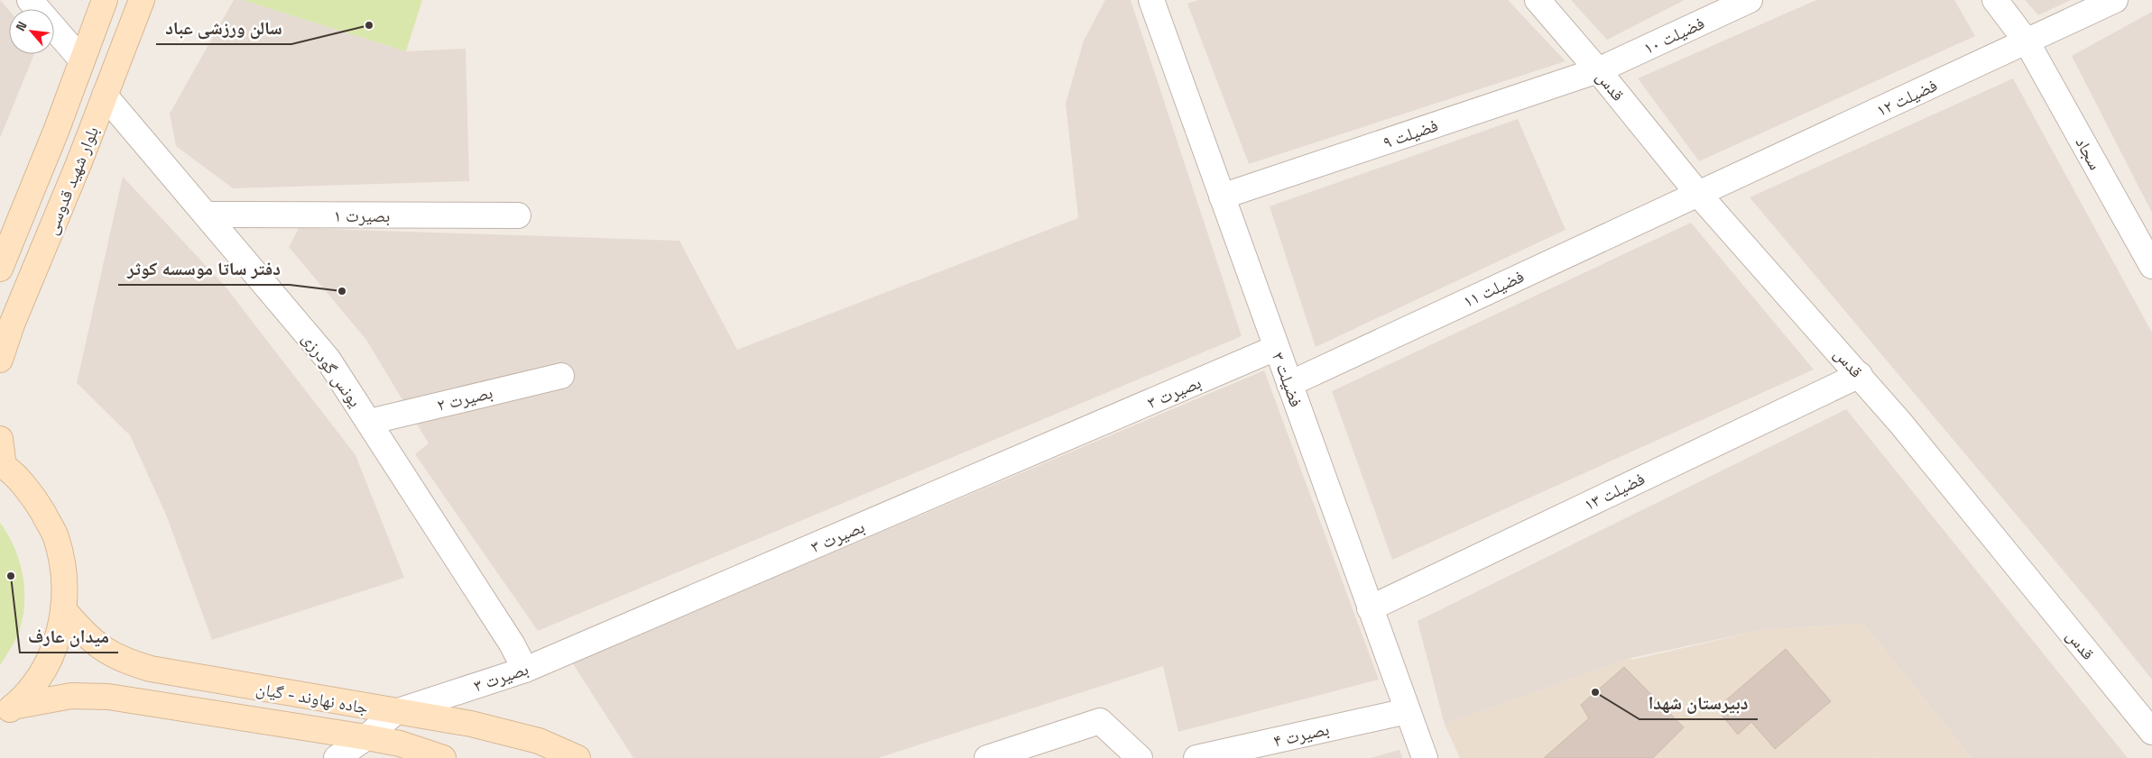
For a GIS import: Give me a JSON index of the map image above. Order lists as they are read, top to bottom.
{
  "streets": {
    "main road": ["بلوار شهید قدوسی", "جاده نهاوند - گیان"],
    "street": [
      "فضیلت ۱۰",
      "قدس",
      "فضیلت ۱۲",
      "فضیلت ۹",
      "سجاد",
      "بصیرت ۱",
      "فضیلت ۱۱",
      "یونس گودرزی",
      "فضیلت ۳",
      "بصیرت ۳",
      "بصیرت ۲",
      "فضیلت ۱۳",
      "بصیرت ۴"
    ]
  },
  "crossings": [
    ["فضیلت ۱۰", "قدس"],
    ["فضیلت ۱۰", "فضیلت ۹"],
    ["قدس", "فضیلت ۱۲"],
    ["قدس", "فضیلت ۹"],
    ["قدس", "فضیلت ۱۱"],
    ["قدس", "فضیلت ۱۳"],
    ["فضیلت ۱۲", "سجاد"],
    ["فضیلت ۱۲", "فضیلت ۱۱"],
    ["فضیلت ۹", "فضیلت ۳"],
    ["بلوار شهید قدوسی", "یونس گودرزی"],
    ["بصیرت ۱", "یونس گودرزی"],
    ["فضیلت ۱۱", "فضیلت ۳"],
    ["یونس گودرزی", "بصیرت ۳"],
    ["یونس گودرزی", "بصیرت ۲"],
    ["فضیلت ۳", "بصیرت ۳"],
    ["فضیلت ۳", "فضیلت ۱۳"],
    ["فضیلت ۳", "بصیرت ۴"],
    ["بصیرت ۳", "جاده نهاوند - گیان"]
  ],
  "places": [
    "سالن ورزشی عباد",
    "دفتر ساتا موسسه کوثر",
    "میدان عارف",
    "دبیرستان شهدا"
  ],
  "north": "top left"
}
